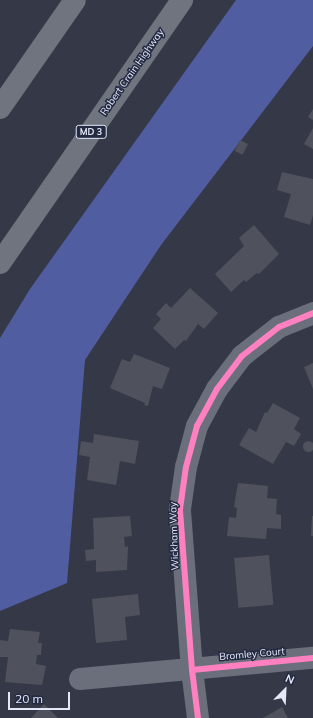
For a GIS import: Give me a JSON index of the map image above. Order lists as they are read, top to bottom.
{
  "streets": {
    "highway": ["Robert Crain Highway", "MD 3"],
    "street": ["Wickham Way", "Bromley Court"]
  },
  "crossings": [
    ["Wickham Way", "Bromley Court"]
  ],
  "scale_bar": "20 m",
  "north": "top right"
}
